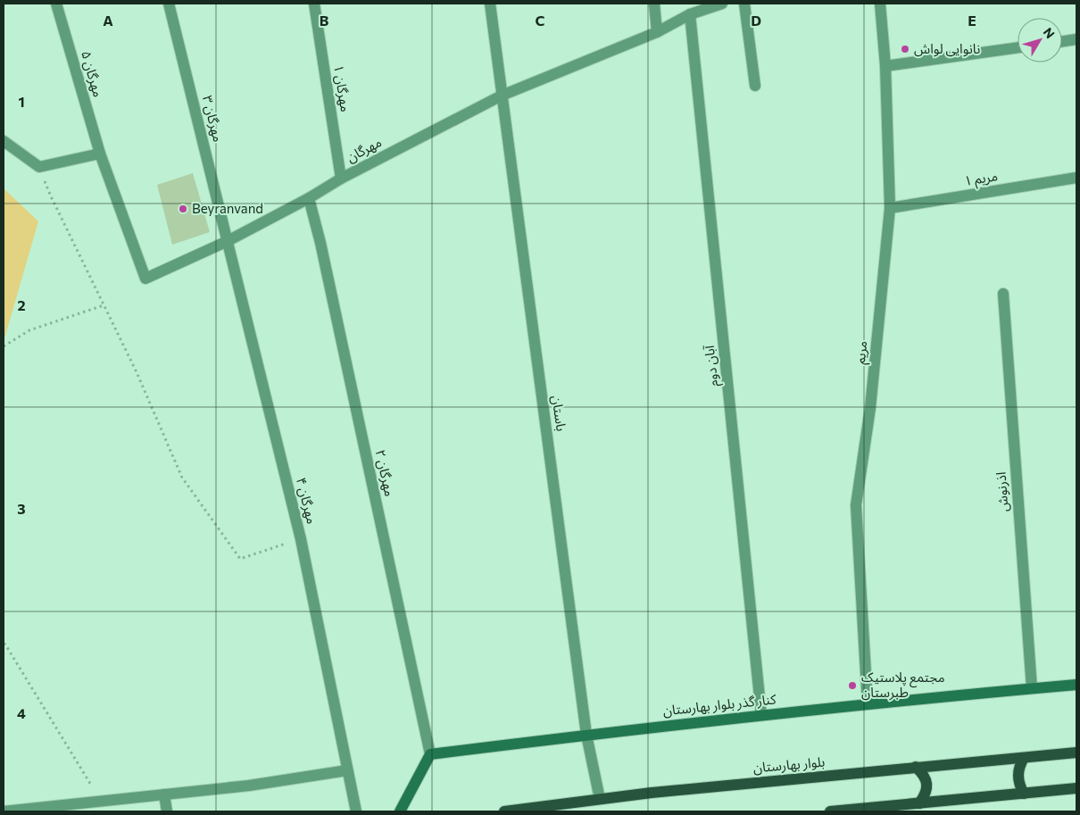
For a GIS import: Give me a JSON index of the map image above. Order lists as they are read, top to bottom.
{
  "streets": {
    "main road": ["کنار گذر بلوار بهارستان", "بلوار بهارستان"],
    "street": [
      "مهرگان ۵",
      "مهرگان ۱",
      "مهرگان ۳",
      "مهرگان",
      "مریم ۱",
      "مریم",
      "آبان دوم",
      "باستان",
      "مهرگان ۲",
      "اذرنوش",
      "مهرگان ۴"
    ]
  },
  "crossings": [
    ["مهرگان ۵", "مهرگان"],
    ["مهرگان ۱", "مهرگان"],
    ["مهرگان ۳", "مهرگان"],
    ["مهرگان ۳", "مهرگان ۴"],
    ["مهرگان", "آبان دوم"],
    ["مهرگان", "باستان"],
    ["مهرگان", "مهرگان ۲"],
    ["مهرگان", "مهرگان ۴"],
    ["مریم ۱", "مریم"],
    ["مریم", "کنار گذر بلوار بهارستان"],
    ["آبان دوم", "کنار گذر بلوار بهارستان"],
    ["باستان", "کنار گذر بلوار بهارستان"],
    ["باستان", "بلوار بهارستان"],
    ["مهرگان ۲", "کنار گذر بلوار بهارستان"],
    ["اذرنوش", "کنار گذر بلوار بهارستان"]
  ],
  "places": ["نانوایی لواش", "Beyranvand", "مجتمع پلاستیک طبرستان"],
  "north": "top right",
  "grid": {
    "columns": [
      "A",
      "B",
      "C",
      "D",
      "E"
    ],
    "rows": [
      "1",
      "2",
      "3",
      "4"
    ]
  }
}
